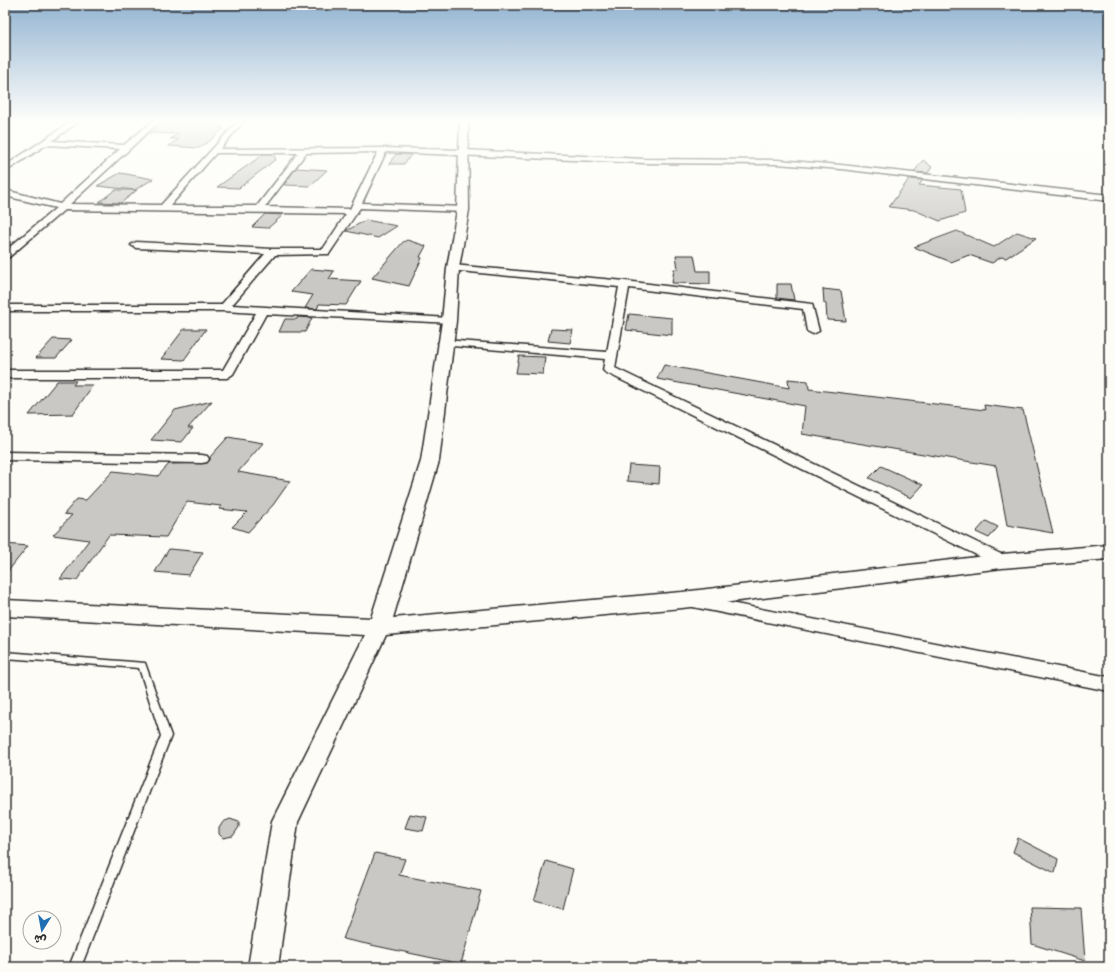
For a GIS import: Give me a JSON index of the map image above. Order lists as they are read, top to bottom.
{
  "north": "bottom"
}
